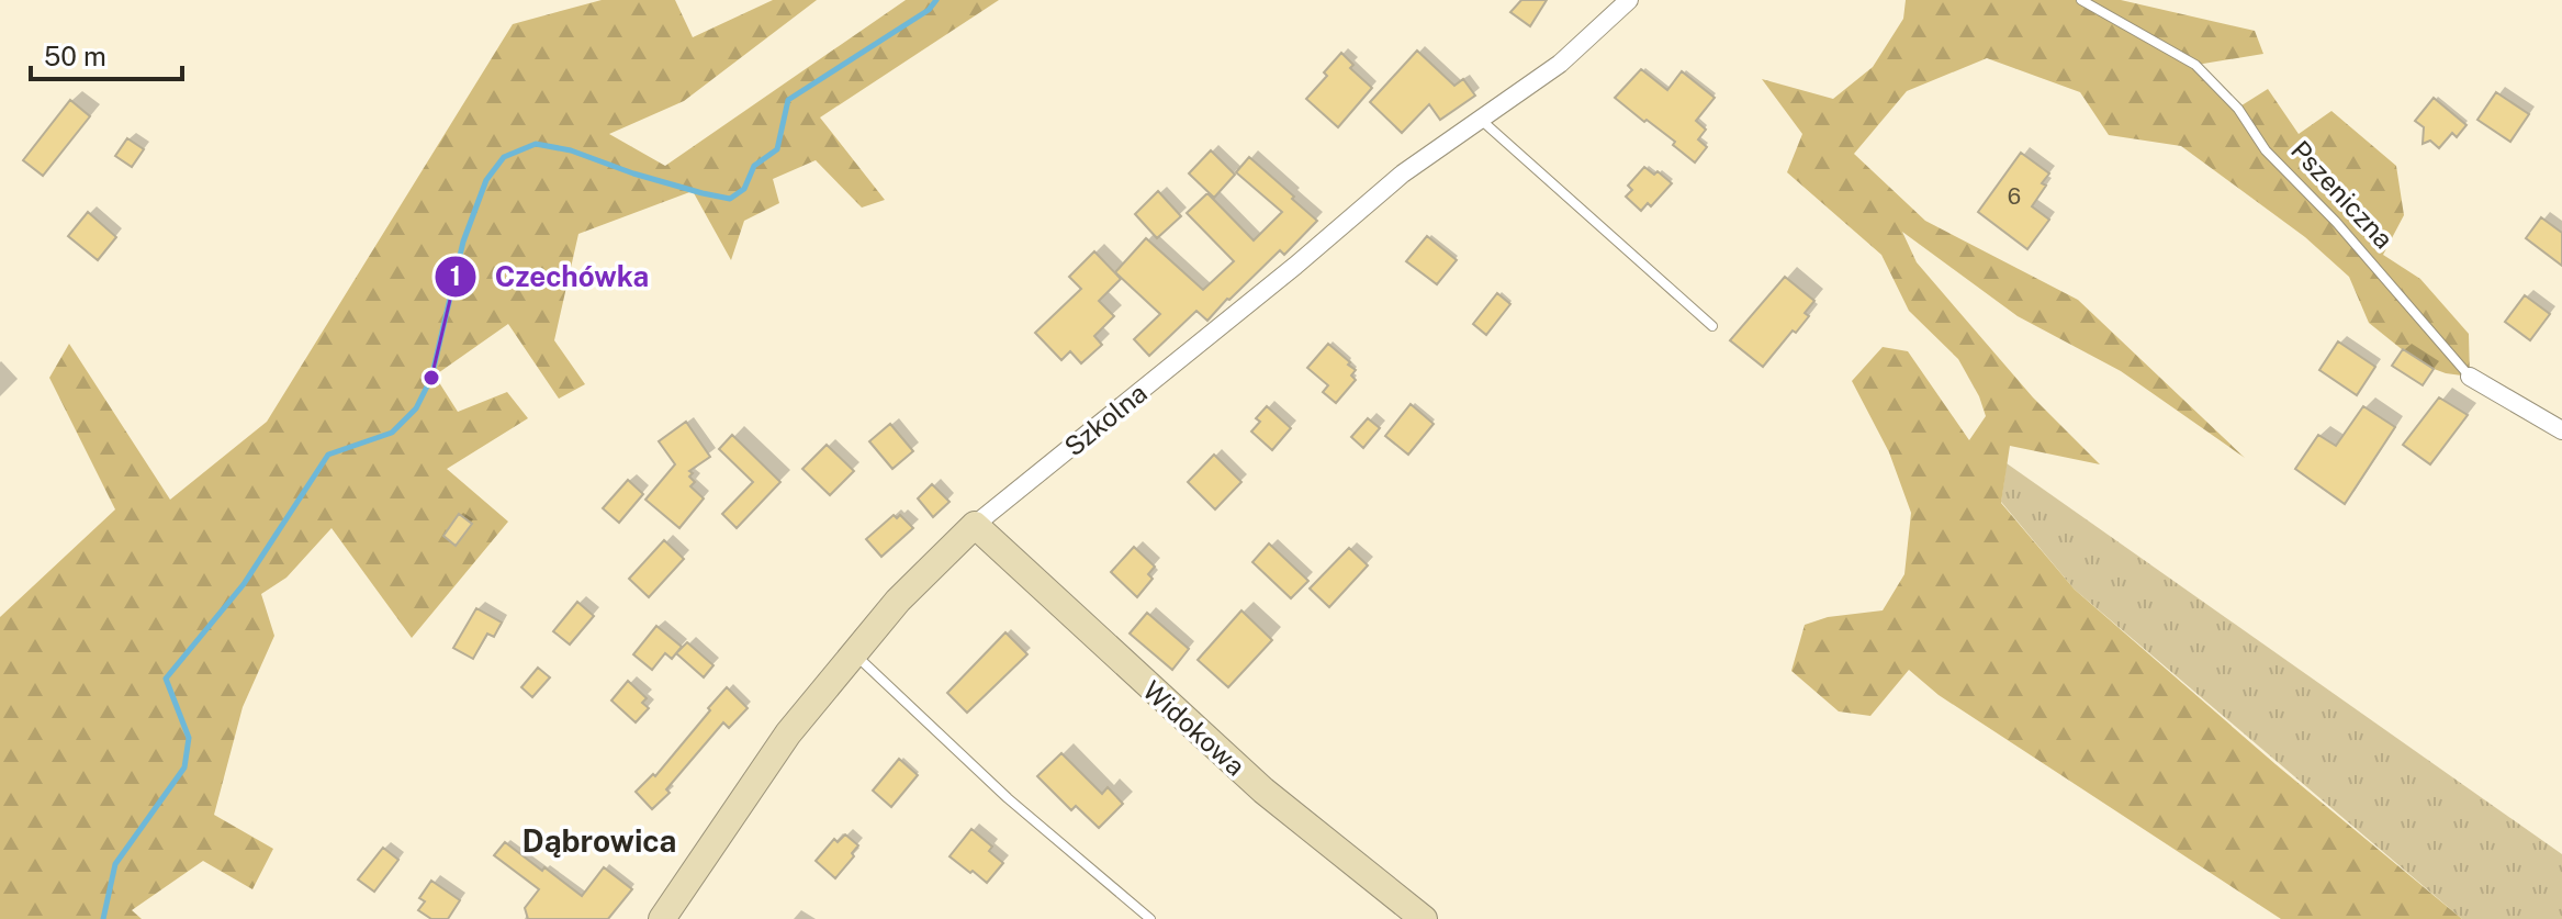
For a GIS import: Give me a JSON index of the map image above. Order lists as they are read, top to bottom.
{
  "streets": {
    "street": ["Pszeniczna", "Szkolna", "Widokowa"]
  },
  "crossings": [
    ["Szkolna", "Widokowa"]
  ],
  "districts": ["Dąbrowica"],
  "places": ["Czechówka"],
  "house_numbers": ["6"],
  "scale_bar": "50 m"
}
